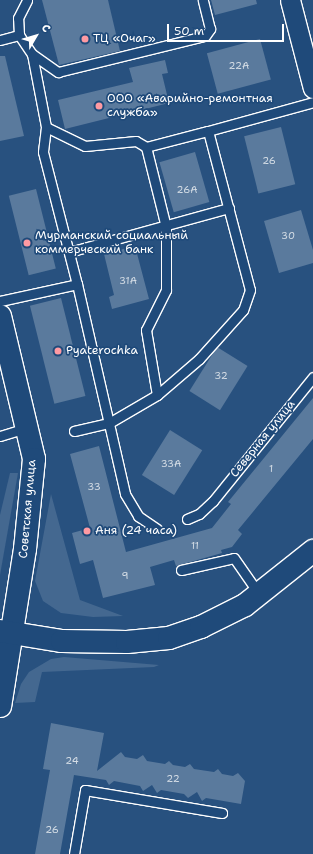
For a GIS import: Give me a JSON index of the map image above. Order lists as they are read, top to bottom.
{
  "streets": {
    "street": ["Советская улица"],
    "lane": ["Северная улица"]
  },
  "places": [
    "ТЦ «Очаг»",
    "ООО «Аварийно-ремонтная служба»",
    "Мурманский социальный коммерческий банк",
    "Pyaterochka",
    "Аня (24 часа)"
  ],
  "house_numbers": [
    "22А",
    "26",
    "26А",
    "30",
    "31А",
    "32",
    "33А",
    "1",
    "33",
    "11",
    "9",
    "24",
    "22",
    "26"
  ],
  "scale_bar": "50 m",
  "north": "top right"
}
